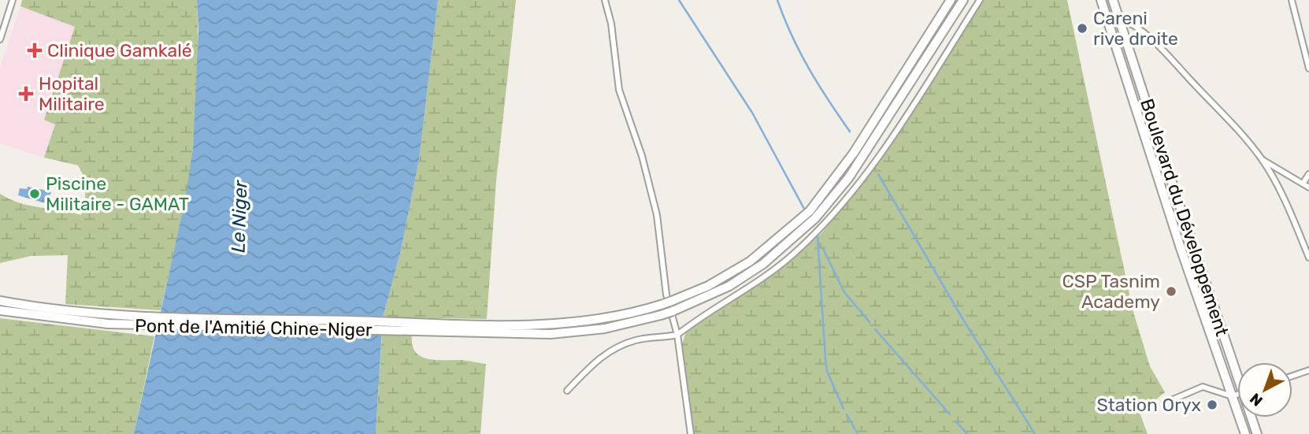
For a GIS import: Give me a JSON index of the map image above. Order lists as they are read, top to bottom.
{
  "streets": {
    "highway": ["Boulevard du Développement", "Pont de l'Amitié Chine-Niger"]
  },
  "water": ["Le Niger"],
  "places": {
    "other": [
      "Careni rive droite",
      "Piscine Militaire - GAMAT",
      "CSP Tasnim Academy",
      "Station Oryx"
    ],
    "health": ["Clinique Gamkalé", "Hopital Militaire"]
  },
  "north": "bottom left"
}
